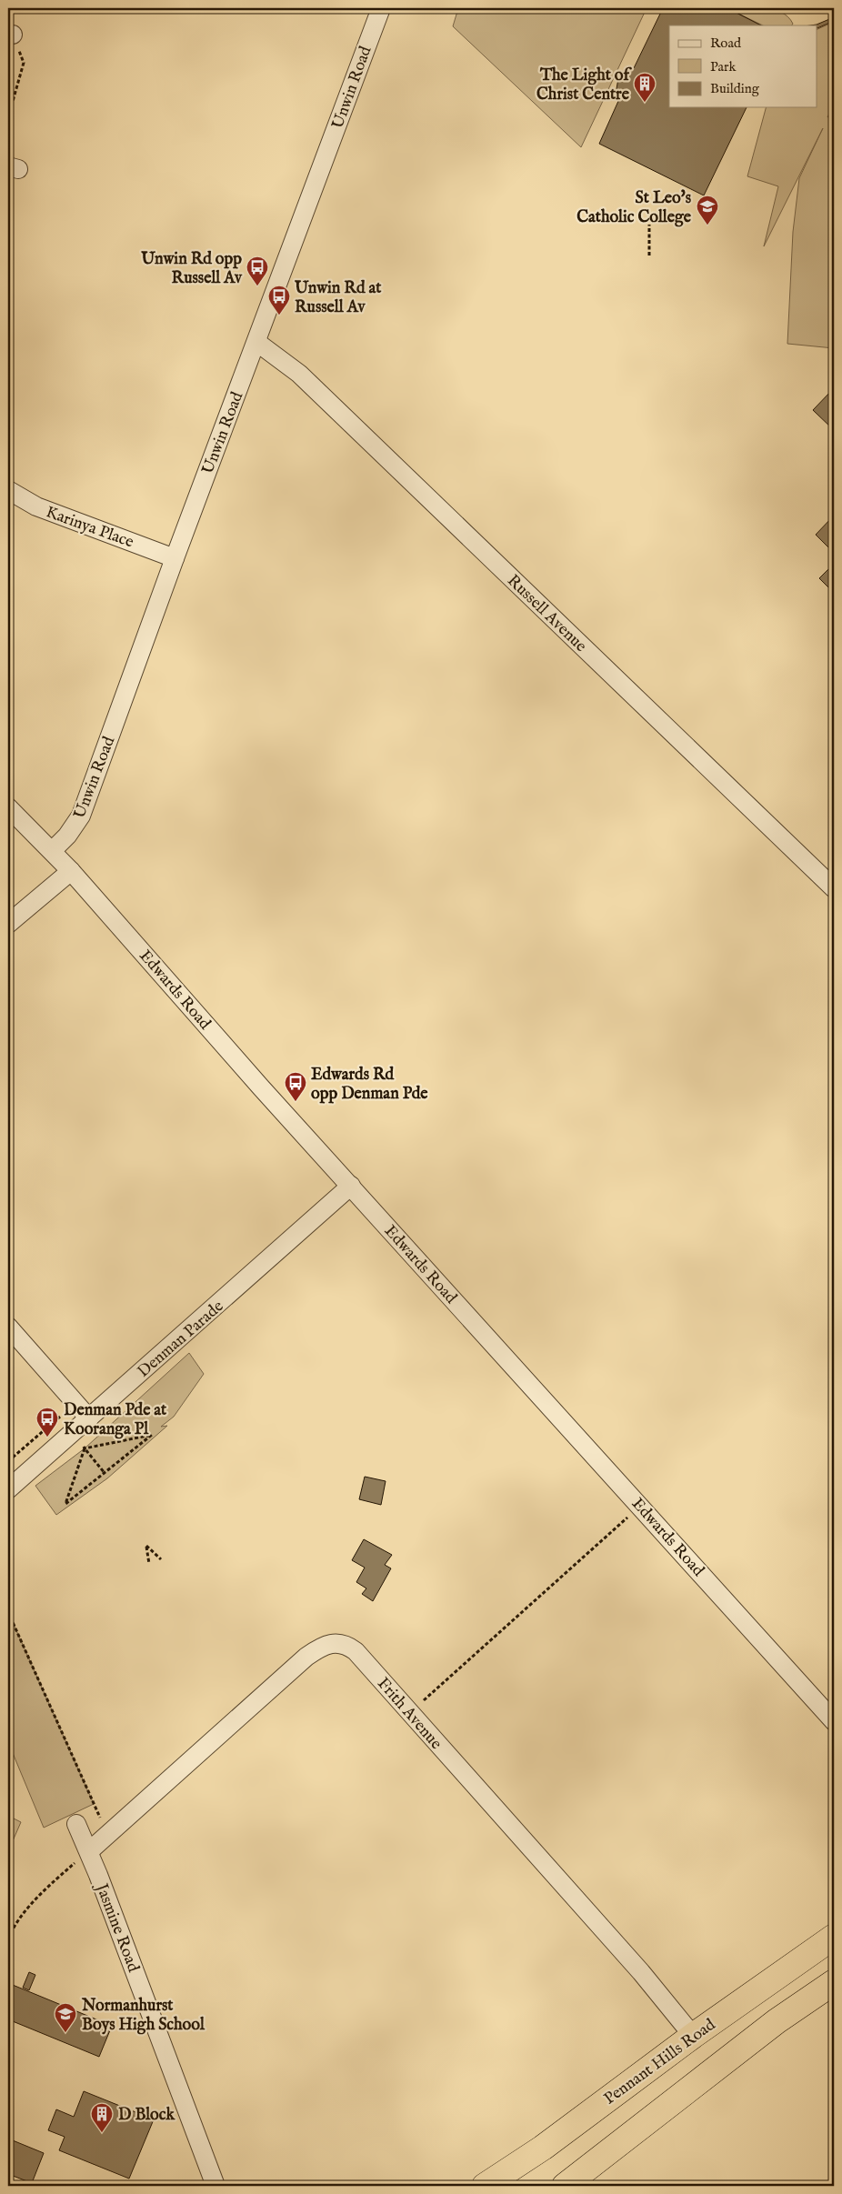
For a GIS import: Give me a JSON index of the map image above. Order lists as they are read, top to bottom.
{
  "streets": {
    "highway": ["Pennant Hills Road"],
    "street": [
      "Unwin Road",
      "Karinya Place",
      "Russell Avenue",
      "Edwards Road",
      "Denman Parade",
      "Frith Avenue",
      "Jasmine Road"
    ]
  },
  "crossings": [
    ["Unwin Road", "Karinya Place"],
    ["Unwin Road", "Russell Avenue"],
    ["Unwin Road", "Edwards Road"],
    ["Edwards Road", "Denman Parade"],
    ["Frith Avenue", "Jasmine Road"],
    ["Frith Avenue", "Pennant Hills Road"]
  ],
  "places": {
    "building": ["The Light of Christ Centre", "D Block"],
    "school or university": ["St Leo's Catholic College", "Normanhurst Boys High School"],
    "bus stop": [
      "Unwin Rd opp Russell Av",
      "Unwin Rd at Russell Av",
      "Edwards Rd opp Denman Pde",
      "Denman Pde at Kooranga Pl"
    ]
  },
  "legend": ["Road", "Park", "Building"]
}
